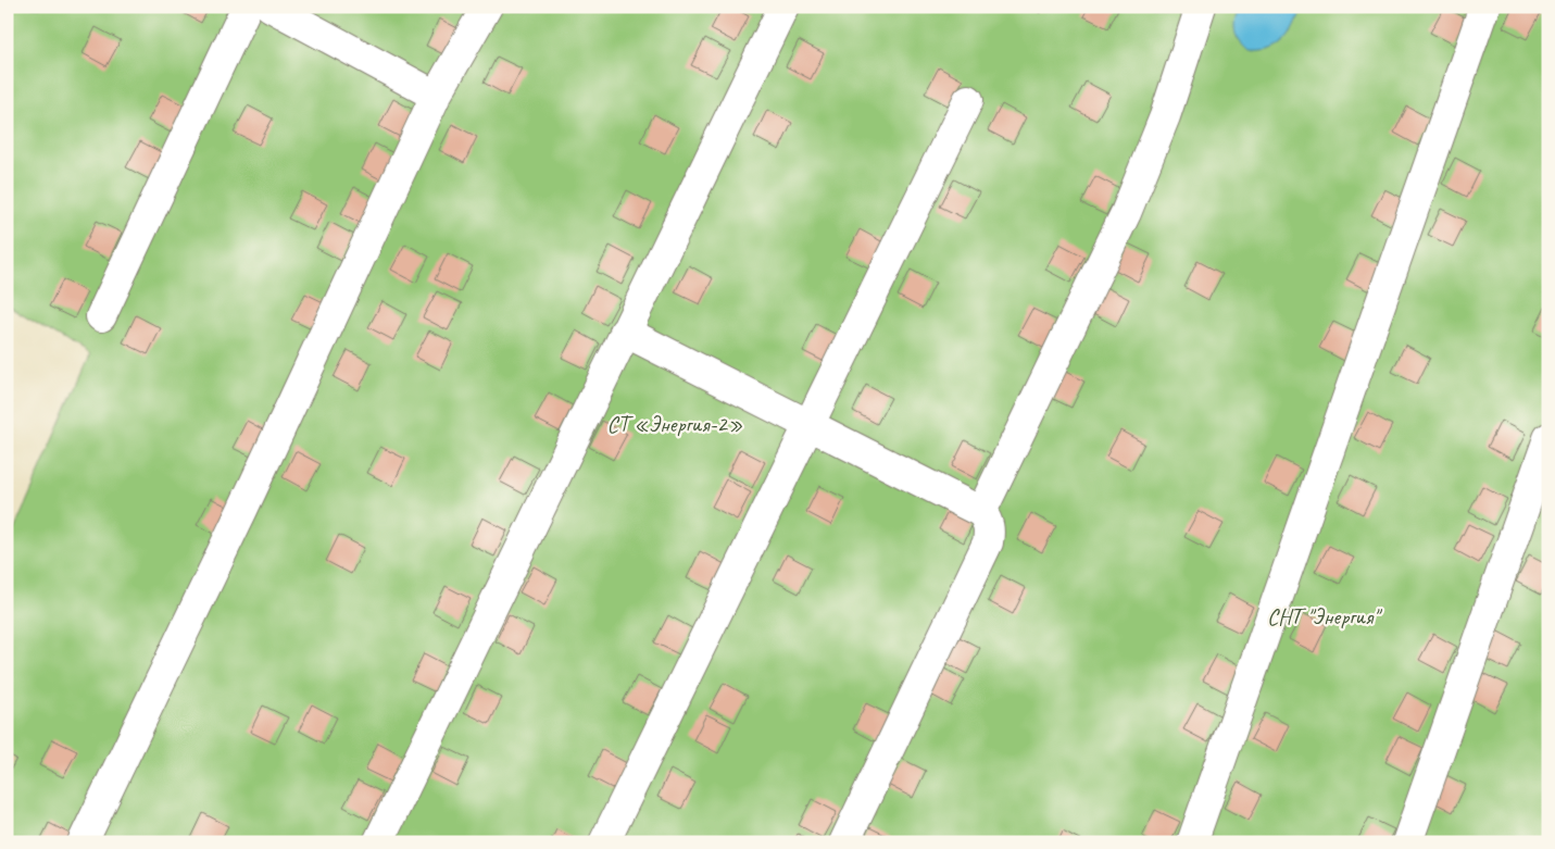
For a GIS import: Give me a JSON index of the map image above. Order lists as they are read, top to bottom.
{
  "parks": ["СТ «Энергия-2»", "СНТ \"Энергия\""]
}
